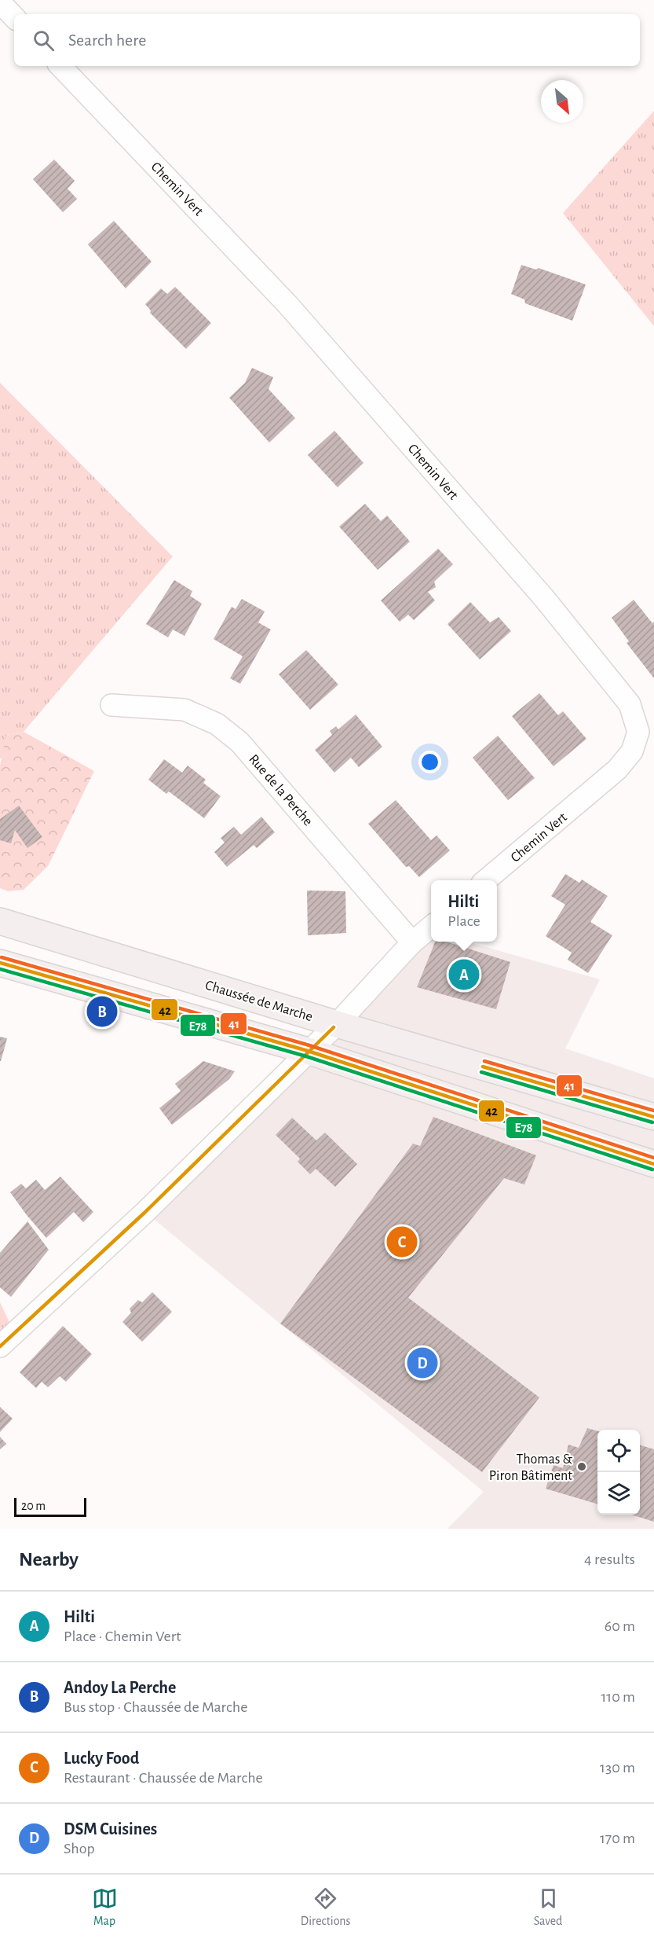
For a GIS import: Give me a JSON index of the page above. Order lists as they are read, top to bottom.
{
  "streets": {
    "main road": ["Chaussée de Marche"],
    "street": ["Chemin Vert", "Rue de la Perche"]
  },
  "places": ["Thomas & Piron Bâtiment"],
  "lines": ["transit line 41", "transit line 42", "transit line E78"],
  "scale_bar": "20 m",
  "north": "bottom right",
  "page": {
    "search": "Search here",
    "popup": ["Hilti", "Place"],
    "pins": [
      "A",
      "B",
      "C",
      "D"
    ],
    "scale": "20 m",
    "heading": ["Nearby", "4 results"],
    "list": [
      {
        "mark": "A",
        "name": "Hilti",
        "note": "Place · Chemin Vert",
        "value": "60 m"
      },
      {
        "mark": "B",
        "name": "Andoy La Perche",
        "note": "Bus stop · Chaussée de Marche",
        "value": "110 m"
      },
      {
        "mark": "C",
        "name": "Lucky Food",
        "note": "Restaurant · Chaussée de Marche",
        "value": "130 m"
      },
      {
        "mark": "D",
        "name": "DSM Cuisines",
        "note": "Shop",
        "value": "170 m"
      }
    ],
    "nav": ["Map", "Directions", "Saved"]
  }
}
